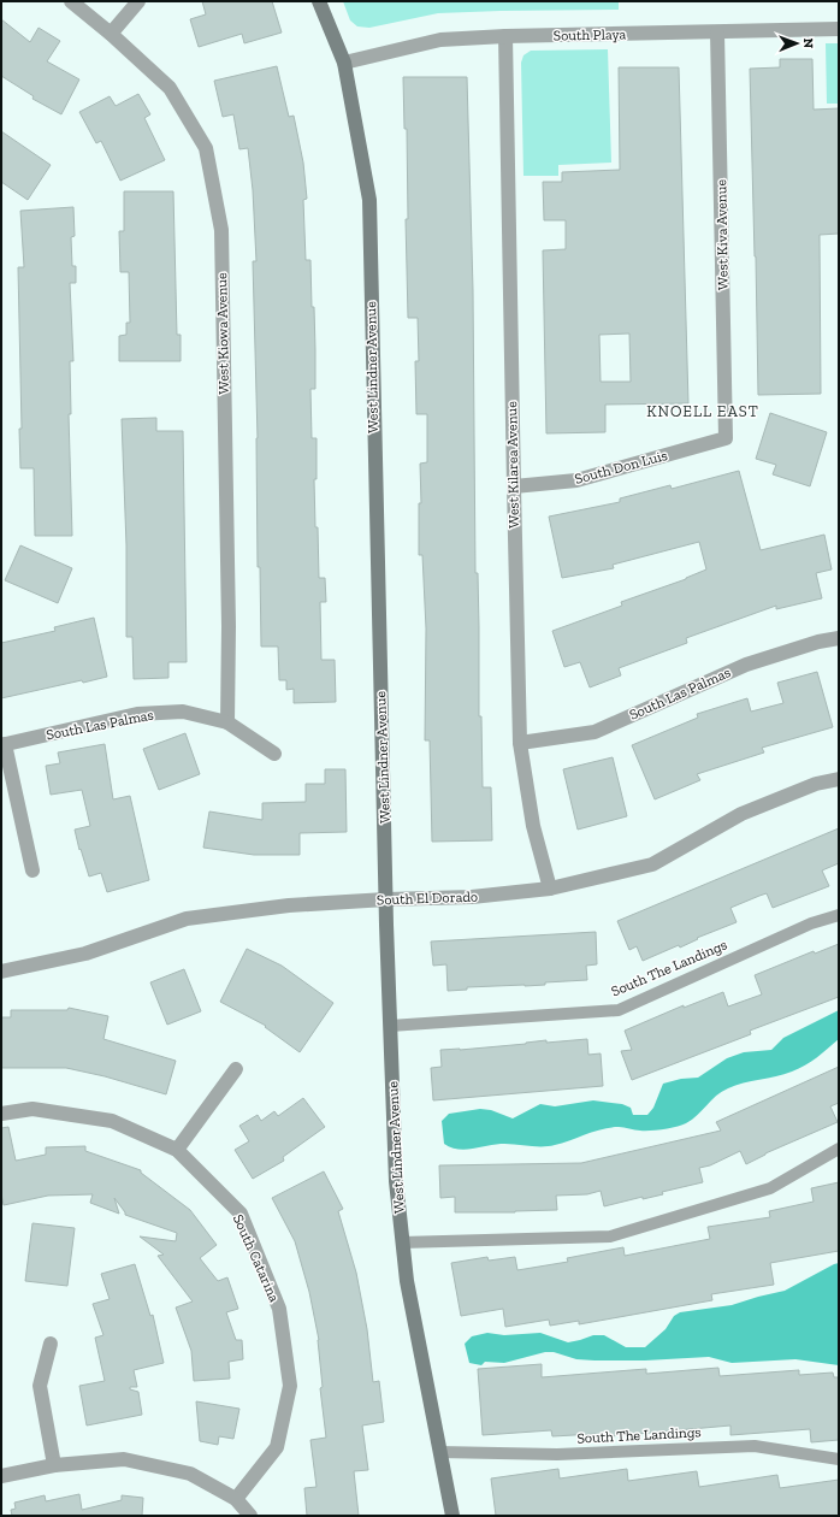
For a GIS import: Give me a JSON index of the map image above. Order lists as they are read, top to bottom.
{
  "streets": {
    "street": [
      "South Playa",
      "West Kiva Avenue",
      "West Kiowa Avenue",
      "West Lindner Avenue",
      "West Kilarea Avenue",
      "South Don Luis",
      "South Las Palmas",
      "South El Dorado",
      "South Catarina"
    ],
    "lane": ["South The Landings"]
  },
  "crossings": [
    ["South Playa", "West Kiva Avenue"],
    ["South Playa", "West Lindner Avenue"],
    ["South Playa", "West Kilarea Avenue"],
    ["West Kiva Avenue", "South Don Luis"],
    ["West Kiowa Avenue", "South Las Palmas"],
    ["West Lindner Avenue", "South El Dorado"],
    ["West Lindner Avenue", "South The Landings"],
    ["West Kilarea Avenue", "South Don Luis"],
    ["West Kilarea Avenue", "South Las Palmas"],
    ["West Kilarea Avenue", "South El Dorado"]
  ],
  "districts": ["KNOELL EAST"],
  "north": "right"
}
